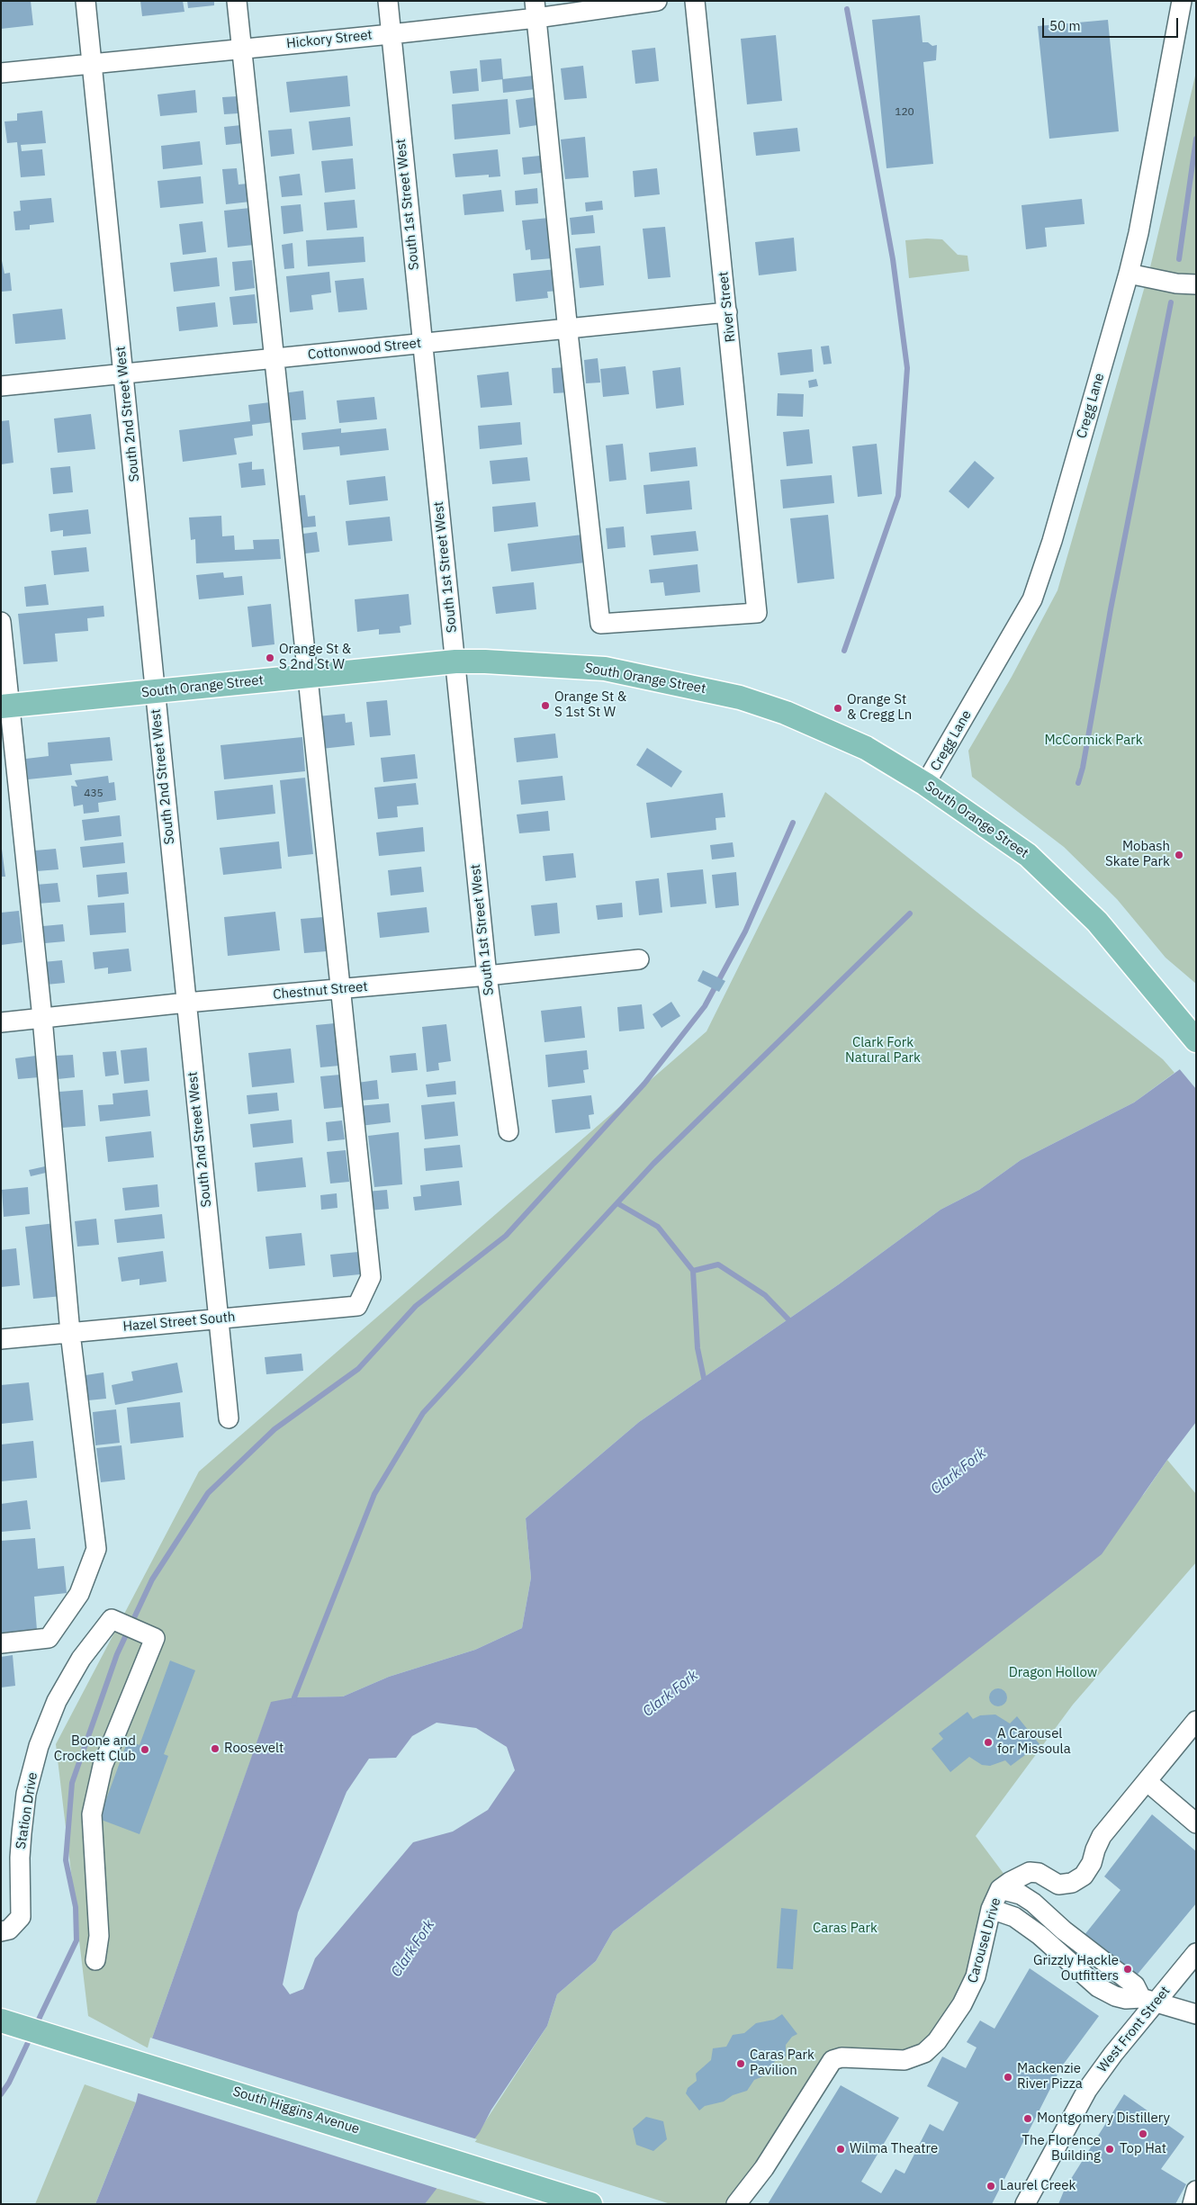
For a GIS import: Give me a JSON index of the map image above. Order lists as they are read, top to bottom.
{
  "streets": {
    "main road": ["South Orange Street", "South Higgins Avenue"],
    "street": [
      "Hickory Street",
      "South 1st Street West",
      "River Street",
      "Cottonwood Street",
      "Cregg Lane",
      "South 2nd Street West",
      "Chestnut Street",
      "Hazel Street South",
      "Station Drive",
      "Carousel Drive",
      "West Front Street"
    ]
  },
  "crossings": [
    ["Hickory Street", "South 1st Street West"],
    ["Hickory Street", "South 2nd Street West"],
    ["South 1st Street West", "Cottonwood Street"],
    ["South 1st Street West", "South Orange Street"],
    ["South 1st Street West", "Chestnut Street"],
    ["River Street", "Cottonwood Street"],
    ["Cottonwood Street", "South 2nd Street West"],
    ["Cregg Lane", "South Orange Street"],
    ["South 2nd Street West", "South Orange Street"],
    ["South 2nd Street West", "Chestnut Street"],
    ["South 2nd Street West", "Hazel Street South"],
    ["Chestnut Street", "Hazel Street South"]
  ],
  "water": ["Clark Fork"],
  "parks": [
    "McCormick Park",
    "Clark Fork Natural Park",
    "Dragon Hollow",
    "Caras Park"
  ],
  "places": [
    "Orange St & S 2nd St W",
    "Orange St & S 1st St W",
    "Orange St & Cregg Ln",
    "Mobash Skate Park",
    "A Carousel for Missoula",
    "Roosevelt",
    "Boone and Crockett Club",
    "Grizzly Hackle Outfitters",
    "Caras Park Pavilion",
    "Mackenzie River Pizza",
    "Montgomery Distillery",
    "Top Hat",
    "Wilma Theatre",
    "The Florence Building",
    "Laurel Creek"
  ],
  "house_numbers": ["120", "435"],
  "scale_bar": "50 m"
}
